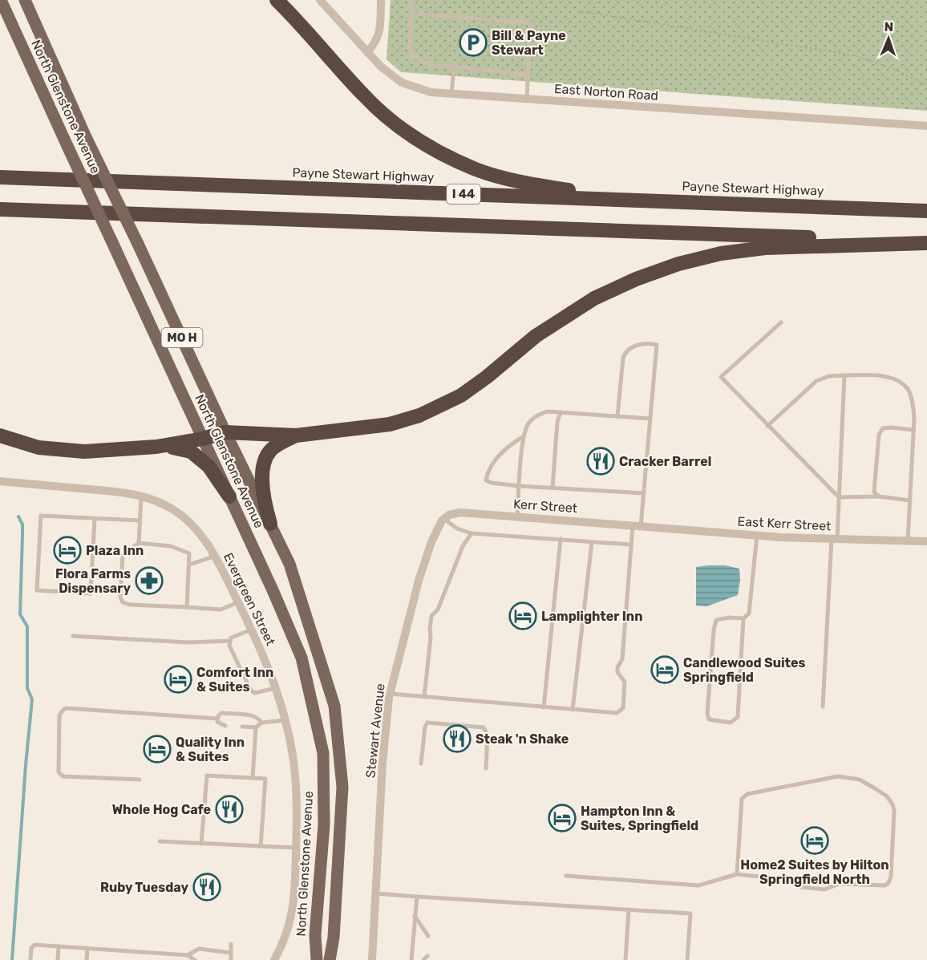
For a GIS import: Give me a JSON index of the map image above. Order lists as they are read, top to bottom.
{
  "streets": {
    "highway": ["Payne Stewart Highway", "I 44"],
    "main road": ["North Glenstone Avenue", "MO H"],
    "street": [
      "East Norton Road",
      "Kerr Street",
      "East Kerr Street",
      "Evergreen Street",
      "Stewart Avenue"
    ]
  },
  "crossings": [
    ["Kerr Street", "East Kerr Street"],
    ["Kerr Street", "Stewart Avenue"]
  ],
  "places": {
    "parking": ["Bill & Payne Stewart"],
    "restaurant": [
      "Cracker Barrel",
      "Steak 'n Shake",
      "Whole Hog Cafe",
      "Ruby Tuesday"
    ],
    "hotel": [
      "Plaza Inn",
      "Lamplighter Inn",
      "Candlewood Suites Springfield",
      "Comfort Inn & Suites",
      "Quality Inn & Suites",
      "Hampton Inn & Suites, Springfield",
      "Home2 Suites by Hilton Springfield North"
    ],
    "pharmacy": ["Flora Farms Dispensary"]
  },
  "north": "top"
}
